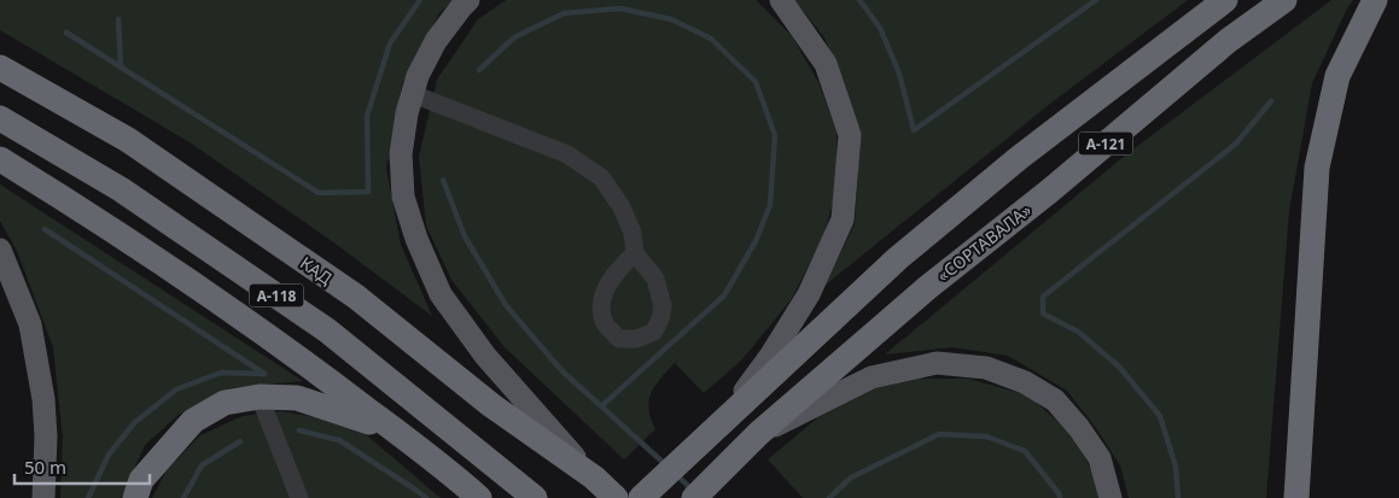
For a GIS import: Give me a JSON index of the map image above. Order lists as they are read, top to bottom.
{
  "streets": {
    "highway": [
      "А-121",
      "«СОРТАВАЛА»",
      "КАД",
      "А-118"
    ]
  },
  "scale_bar": "50 m"
}
